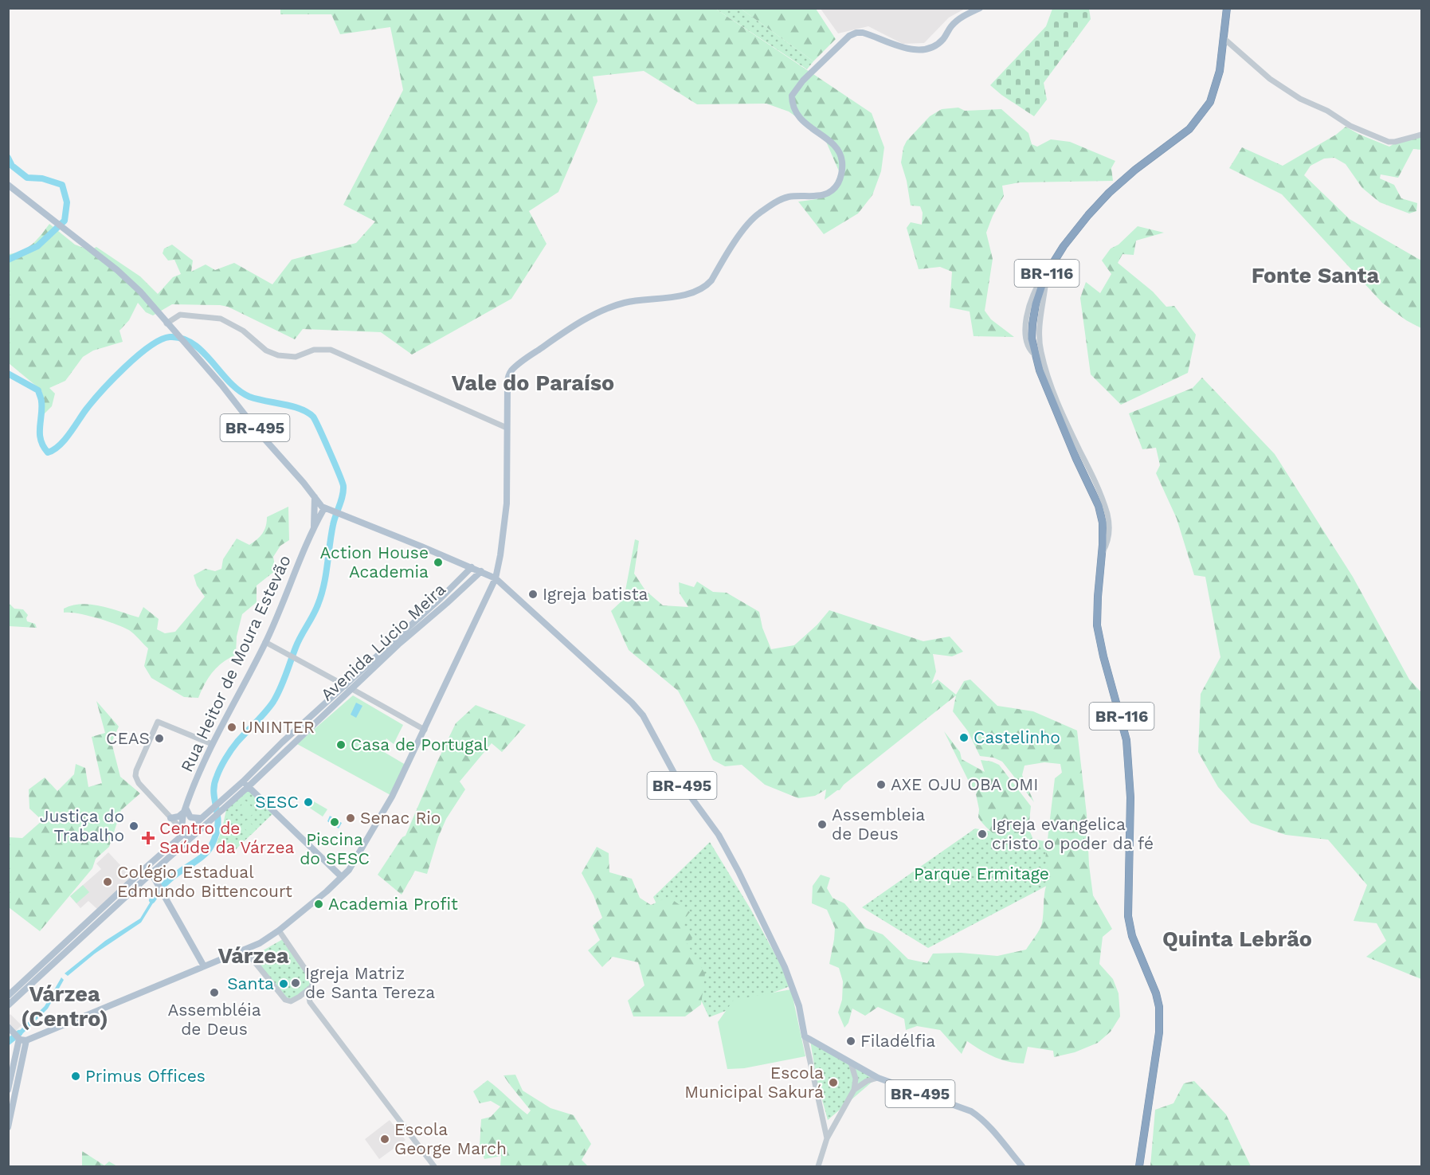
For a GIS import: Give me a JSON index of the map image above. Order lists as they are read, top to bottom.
{
  "streets": {
    "highway": ["BR-116"],
    "main road": ["BR-495", "Avenida Lúcio Meira", "Rua Heitor de Moura Estevão"]
  },
  "crossings": [
    ["BR-495", "Avenida Lúcio Meira"],
    ["BR-495", "Rua Heitor de Moura Estevão"],
    ["Avenida Lúcio Meira", "Rua Heitor de Moura Estevão"]
  ],
  "districts": [
    "Fonte Santa",
    "Vale do Paraíso",
    "Quinta Lebrão",
    "Várzea",
    "Várzea (Centro)"
  ],
  "parks": ["Parque Ermitage"],
  "places": {
    "other": [
      "Action House Academia",
      "Igreja batista",
      "UNINTER",
      "Castelinho",
      "CEAS",
      "Casa de Portugal",
      "AXE OJU OBA OMI",
      "SESC",
      "Senac Rio",
      "Piscina do SESC",
      "Assembleia de Deus",
      "Justiça do Trabalho",
      "Igreja evangelica cristo o poder da fé",
      "Colégio Estadual Edmundo Bittencourt",
      "Academia Profit",
      "Igreja Matriz de Santa Tereza",
      "Santa",
      "Assembléia de Deus",
      "Filadélfia",
      "Primus Offices",
      "Escola Municipal Sakurá",
      "Escola George March"
    ],
    "health": ["Centro de Saúde da Várzea"]
  }
}
